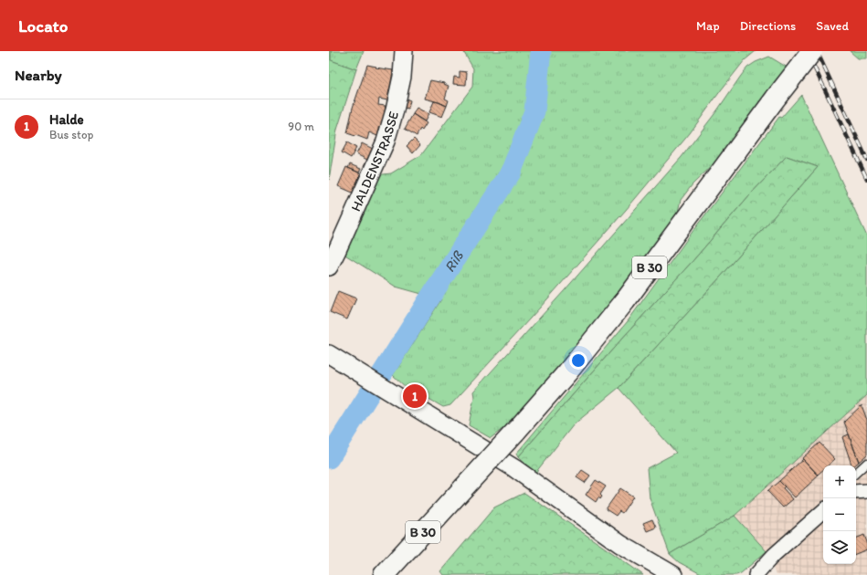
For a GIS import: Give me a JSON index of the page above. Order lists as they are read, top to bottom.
{
  "streets": {
    "highway": ["B 30"],
    "street": ["HALDENSTRASSE"]
  },
  "water": ["Riß"],
  "page": {
    "header": "Locato",
    "nav": ["Map", "Directions", "Saved"],
    "heading": "Nearby",
    "list": [
      {
        "mark": "1",
        "name": "Halde",
        "note": "Bus stop",
        "value": "90 m"
      }
    ],
    "pins": "1",
    "map_buttons": ["+", "−"]
  }
}
